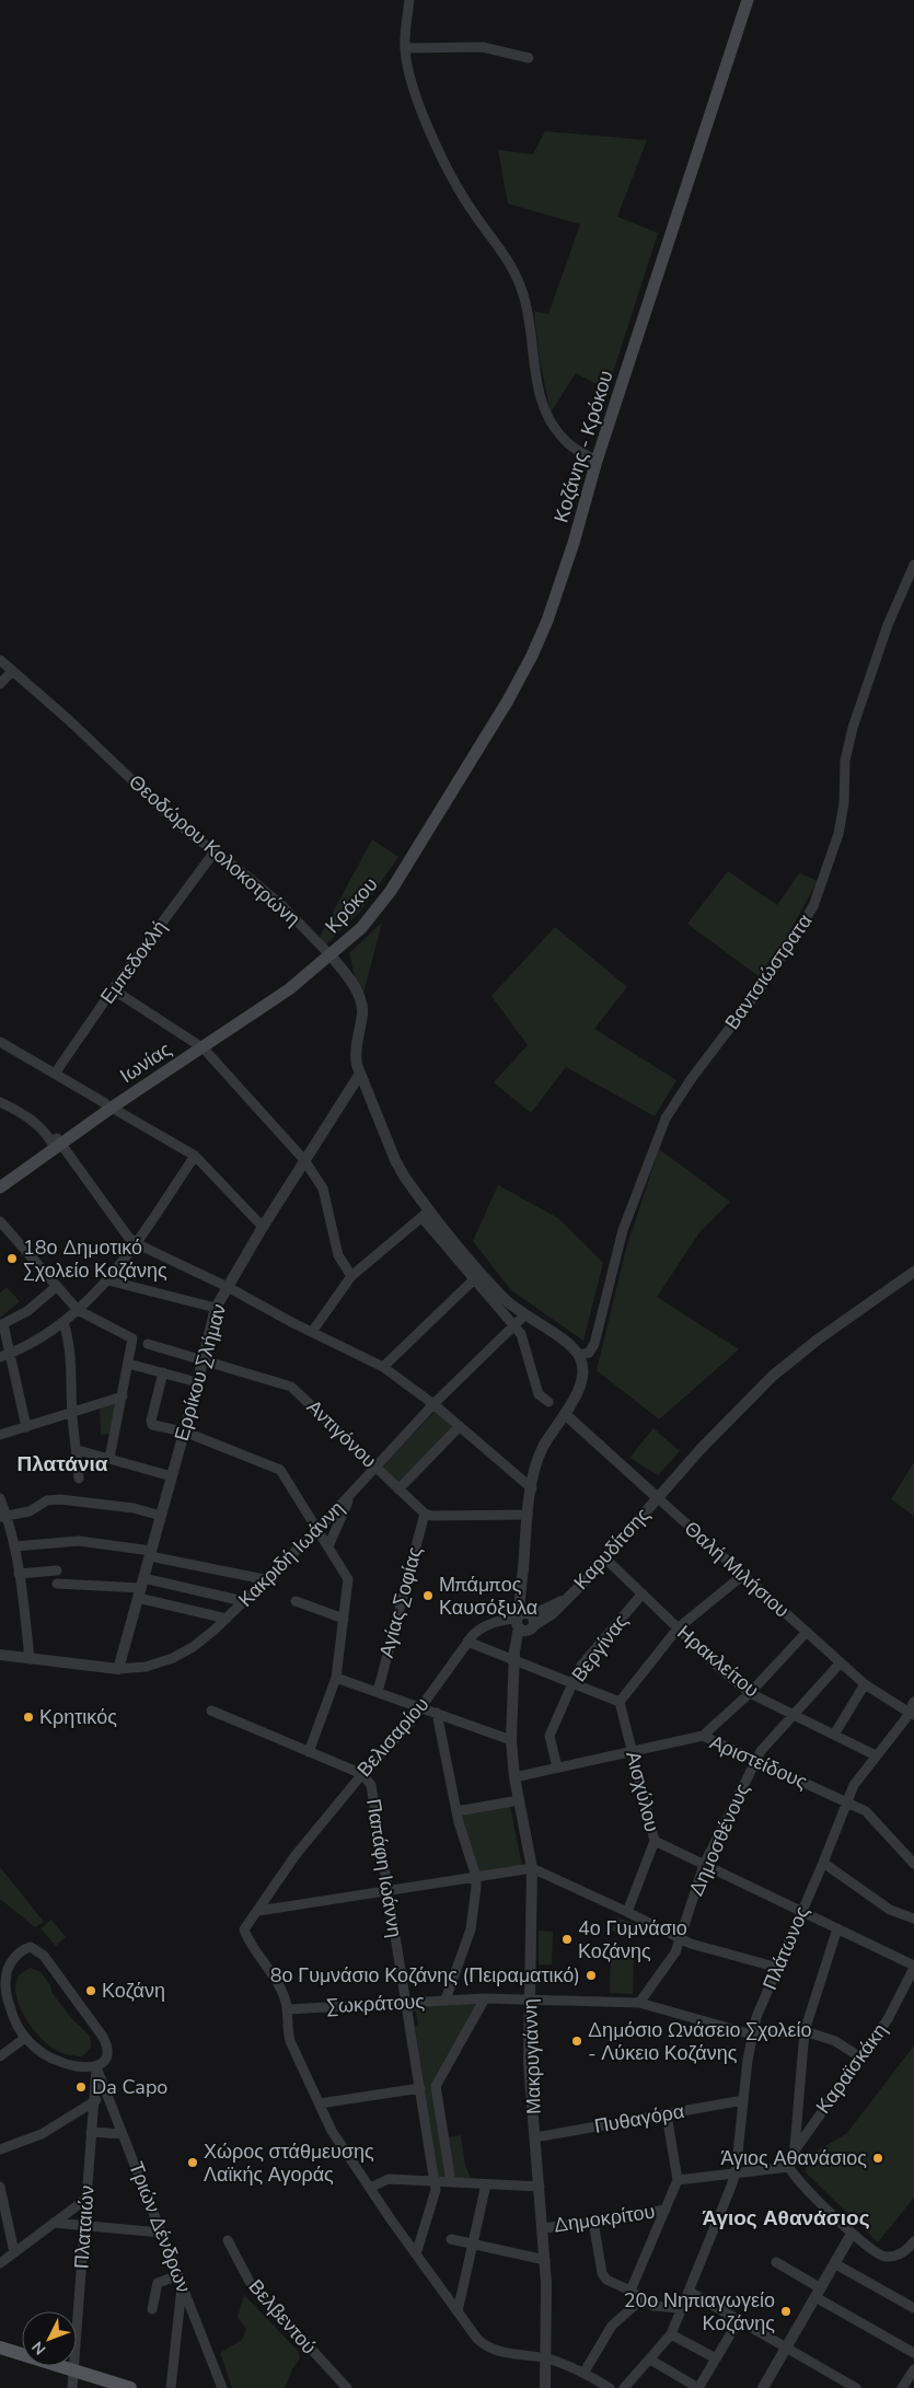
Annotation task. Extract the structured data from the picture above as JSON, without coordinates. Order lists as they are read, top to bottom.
{
  "streets": {
    "main road": ["Κοζάνης - Κρόκου", "Κρόκου", "Ιωνίας"],
    "street": [
      "Θεοδώρου Κολοκοτρώνη",
      "Εμπεδοκλή",
      "Βαντσιώστρατα",
      "Ερρίκου Σλήμαν",
      "Αντιγόνου",
      "Καρυδίτσης",
      "Κακριδή Ιωάννη",
      "Θαλή Μιλήσιου",
      "Αγίας Σοφίας",
      "Βεργίνας",
      "Ηρακλείτου",
      "Βελισαρίου",
      "Αριστείδους",
      "Αισχύλου",
      "Δημοσθένους",
      "Παπάφη Ιωάννη",
      "Πλάτωνος",
      "Σωκράτους",
      "Μακρυγιάννη",
      "Καραϊσκάκη",
      "Πυθαγόρα",
      "Δημοκρίτου",
      "Πλαταιών",
      "Τριών Δένδρων",
      "Βελβεντού"
    ]
  },
  "crossings": [
    ["Κοζάνης - Κρόκου", "Κρόκου"],
    ["Θεοδώρου Κολοκοτρώνη", "Κρόκου"],
    ["Θεοδώρου Κολοκοτρώνη", "Εμπεδοκλή"],
    ["Θεοδώρου Κολοκοτρώνη", "Βαντσιώστρατα"],
    ["Θεοδώρου Κολοκοτρώνη", "Ιωνίας"],
    ["Θεοδώρου Κολοκοτρώνη", "Ερρίκου Σλήμαν"],
    ["Θεοδώρου Κολοκοτρώνη", "Κακριδή Ιωάννη"],
    ["Κρόκου", "Ιωνίας"],
    ["Ερρίκου Σλήμαν", "Αντιγόνου"],
    ["Ερρίκου Σλήμαν", "Κακριδή Ιωάννη"],
    ["Αντιγόνου", "Κακριδή Ιωάννη"],
    ["Αντιγόνου", "Αγίας Σοφίας"],
    ["Καρυδίτσης", "Θαλή Μιλήσιου"],
    ["Καρυδίτσης", "Ηρακλείτου"],
    ["Καρυδίτσης", "Βελισαρίου"],
    ["Καρυδίτσης", "Μακρυγιάννη"],
    ["Θαλή Μιλήσιου", "Δημοσθένους"],
    ["Θαλή Μιλήσιου", "Πλάτωνος"],
    ["Θαλή Μιλήσιου", "Μακρυγιάννη"],
    ["Βεργίνας", "Ηρακλείτου"],
    ["Βεργίνας", "Αριστείδους"],
    ["Ηρακλείτου", "Δημοσθένους"],
    ["Ηρακλείτου", "Πλάτωνος"],
    ["Βελισαρίου", "Παπάφη Ιωάννη"],
    ["Βελισαρίου", "Σωκράτους"],
    ["Βελισαρίου", "Μακρυγιάννη"],
    ["Αριστείδους", "Αισχύλου"],
    ["Αριστείδους", "Δημοσθένους"],
    ["Αριστείδους", "Πλάτωνος"],
    ["Αριστείδους", "Μακρυγιάννη"],
    ["Δημοσθένους", "Σωκράτους"],
    ["Παπάφη Ιωάννη", "Σωκράτους"],
    ["Πλάτωνος", "Σωκράτους"],
    ["Πλάτωνος", "Πυθαγόρα"],
    ["Σωκράτους", "Μακρυγιάννη"],
    ["Μακρυγιάννη", "Πυθαγόρα"],
    ["Μακρυγιάννη", "Δημοκρίτου"],
    ["Πλαταιών", "Τριών Δένδρων"]
  ],
  "districts": ["Πλατάνια", "Άγιος Αθανάσιος"],
  "places": [
    "18ο Δημοτικό Σχολείο Κοζάνης",
    "Μπάμπος Καυσόξυλα",
    "Κρητικός",
    "4ο Γυμνάσιο Κοζάνης",
    "8ο Γυμνάσιο Κοζάνης (Πειραματικό)",
    "Κοζάνη",
    "Δημόσιο Ωνάσειο Σχολείο - Λύκειο Κοζάνης",
    "Da Capo",
    "Άγιος Αθανάσιος",
    "Χώρος στάθμευσης Λαϊκής Αγοράς",
    "20ο Νηπιαγωγείο Κοζάνης"
  ],
  "north": "bottom left"
}
